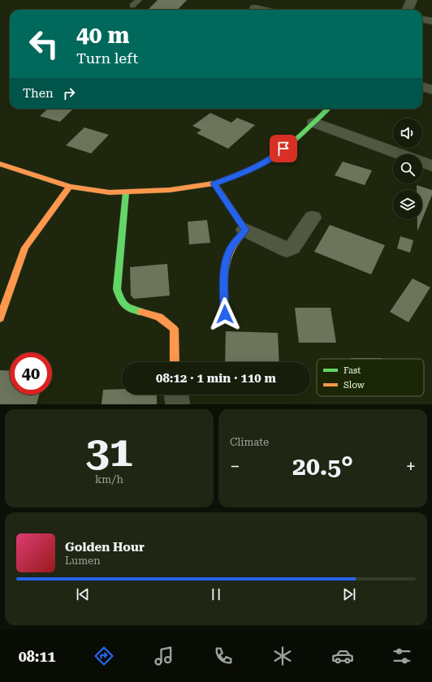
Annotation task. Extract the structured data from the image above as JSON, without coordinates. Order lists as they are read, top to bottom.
{
  "legend": ["Fast", "Slow"],
  "page": {
    "turn": ["40 m", "Turn left"],
    "then": "Then",
    "limit": "40",
    "trip": "08:12 · 1 min · 110 m",
    "tile": [
      ["31", "km/h"],
      "Climate"
    ],
    "heat": ["−", "20.5°", "+"],
    "song": ["Golden Hour", "Lumen"],
    "tabs": "08:11"
  }
}
